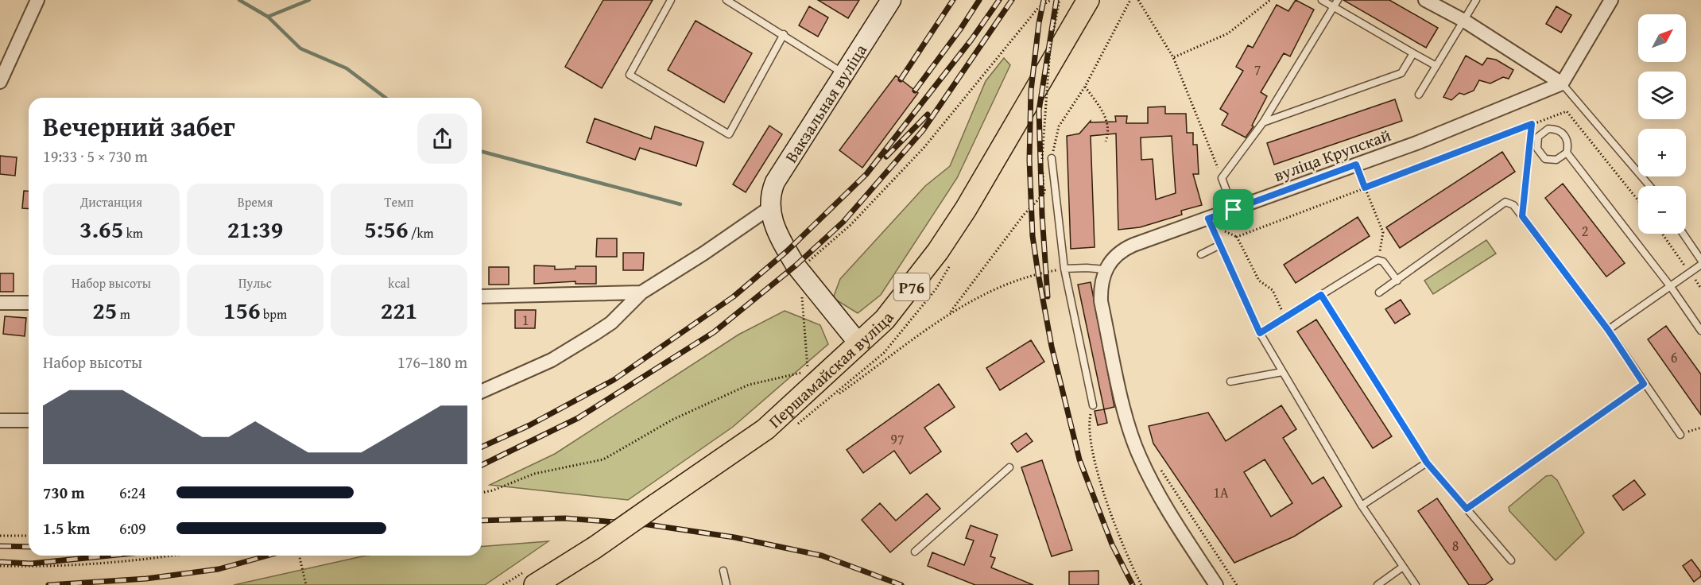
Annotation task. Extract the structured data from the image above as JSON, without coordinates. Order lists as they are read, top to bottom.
{
  "streets": {
    "main road": ["Вакзальная вуліца", "Р76", "Першамайская вуліца"],
    "street": ["вуліца Крупскай"]
  },
  "crossings": [
    ["Вакзальная вуліца", "Першамайская вуліца"]
  ],
  "house_numbers": [
    "7",
    "2",
    "1",
    "6",
    "97",
    "1А",
    "8"
  ],
  "north": "top right",
  "page": {
    "map_buttons": ["+", "−"],
    "heading": ["Вечерний забег", "19:33 · 5 × 730 m"],
    "stats": [
      ["Дистанция", "3.65 km"],
      ["Время", "21:39"],
      ["Темп", "5:56 /km"],
      ["Набор высоты", "25 m"],
      ["Пульс", "156 bpm"],
      ["kcal", "221"]
    ],
    "chart": ["Набор высоты", "176–180 m"],
    "list": [
      {
        "name": "730 m",
        "note": "6:24"
      },
      {
        "name": "1.5 km",
        "note": "6:09"
      }
    ]
  }
}
